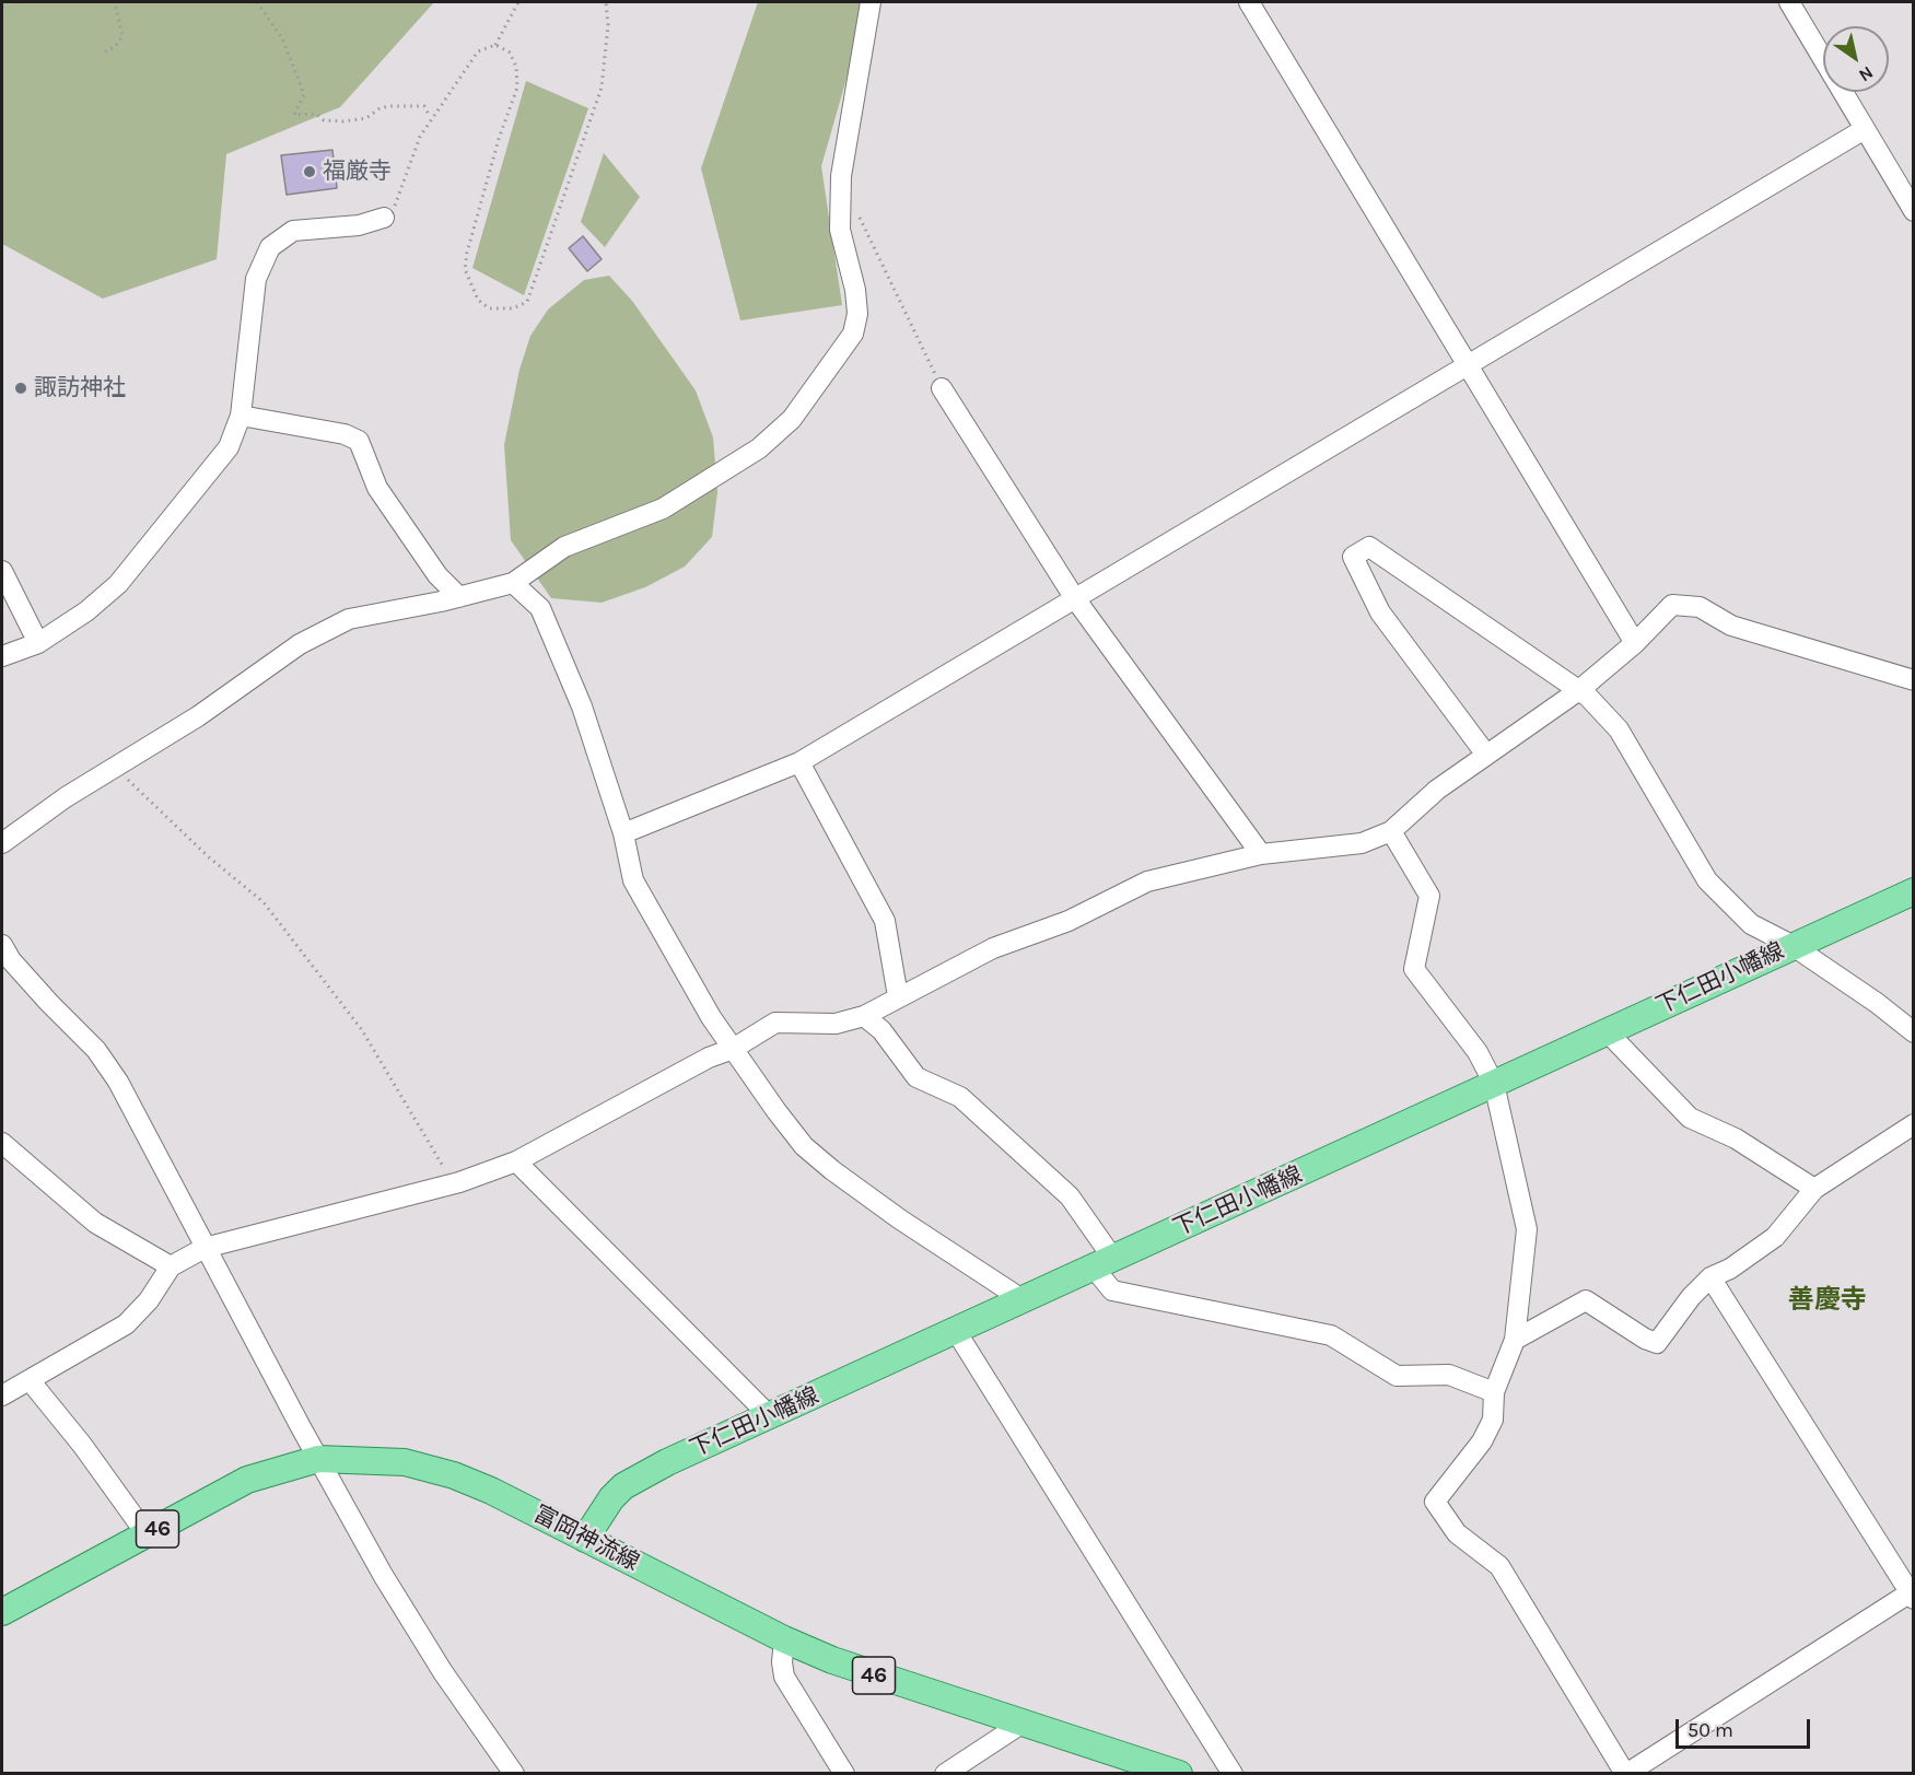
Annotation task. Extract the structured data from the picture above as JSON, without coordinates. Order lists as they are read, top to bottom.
{
  "streets": {
    "main road": ["下仁田小幡線", "46", "富岡神流線"]
  },
  "crossings": [
    ["下仁田小幡線", "富岡神流線"]
  ],
  "districts": ["善慶寺"],
  "places": ["福厳寺", "諏訪神社"],
  "scale_bar": "50 m",
  "north": "bottom right"
}
